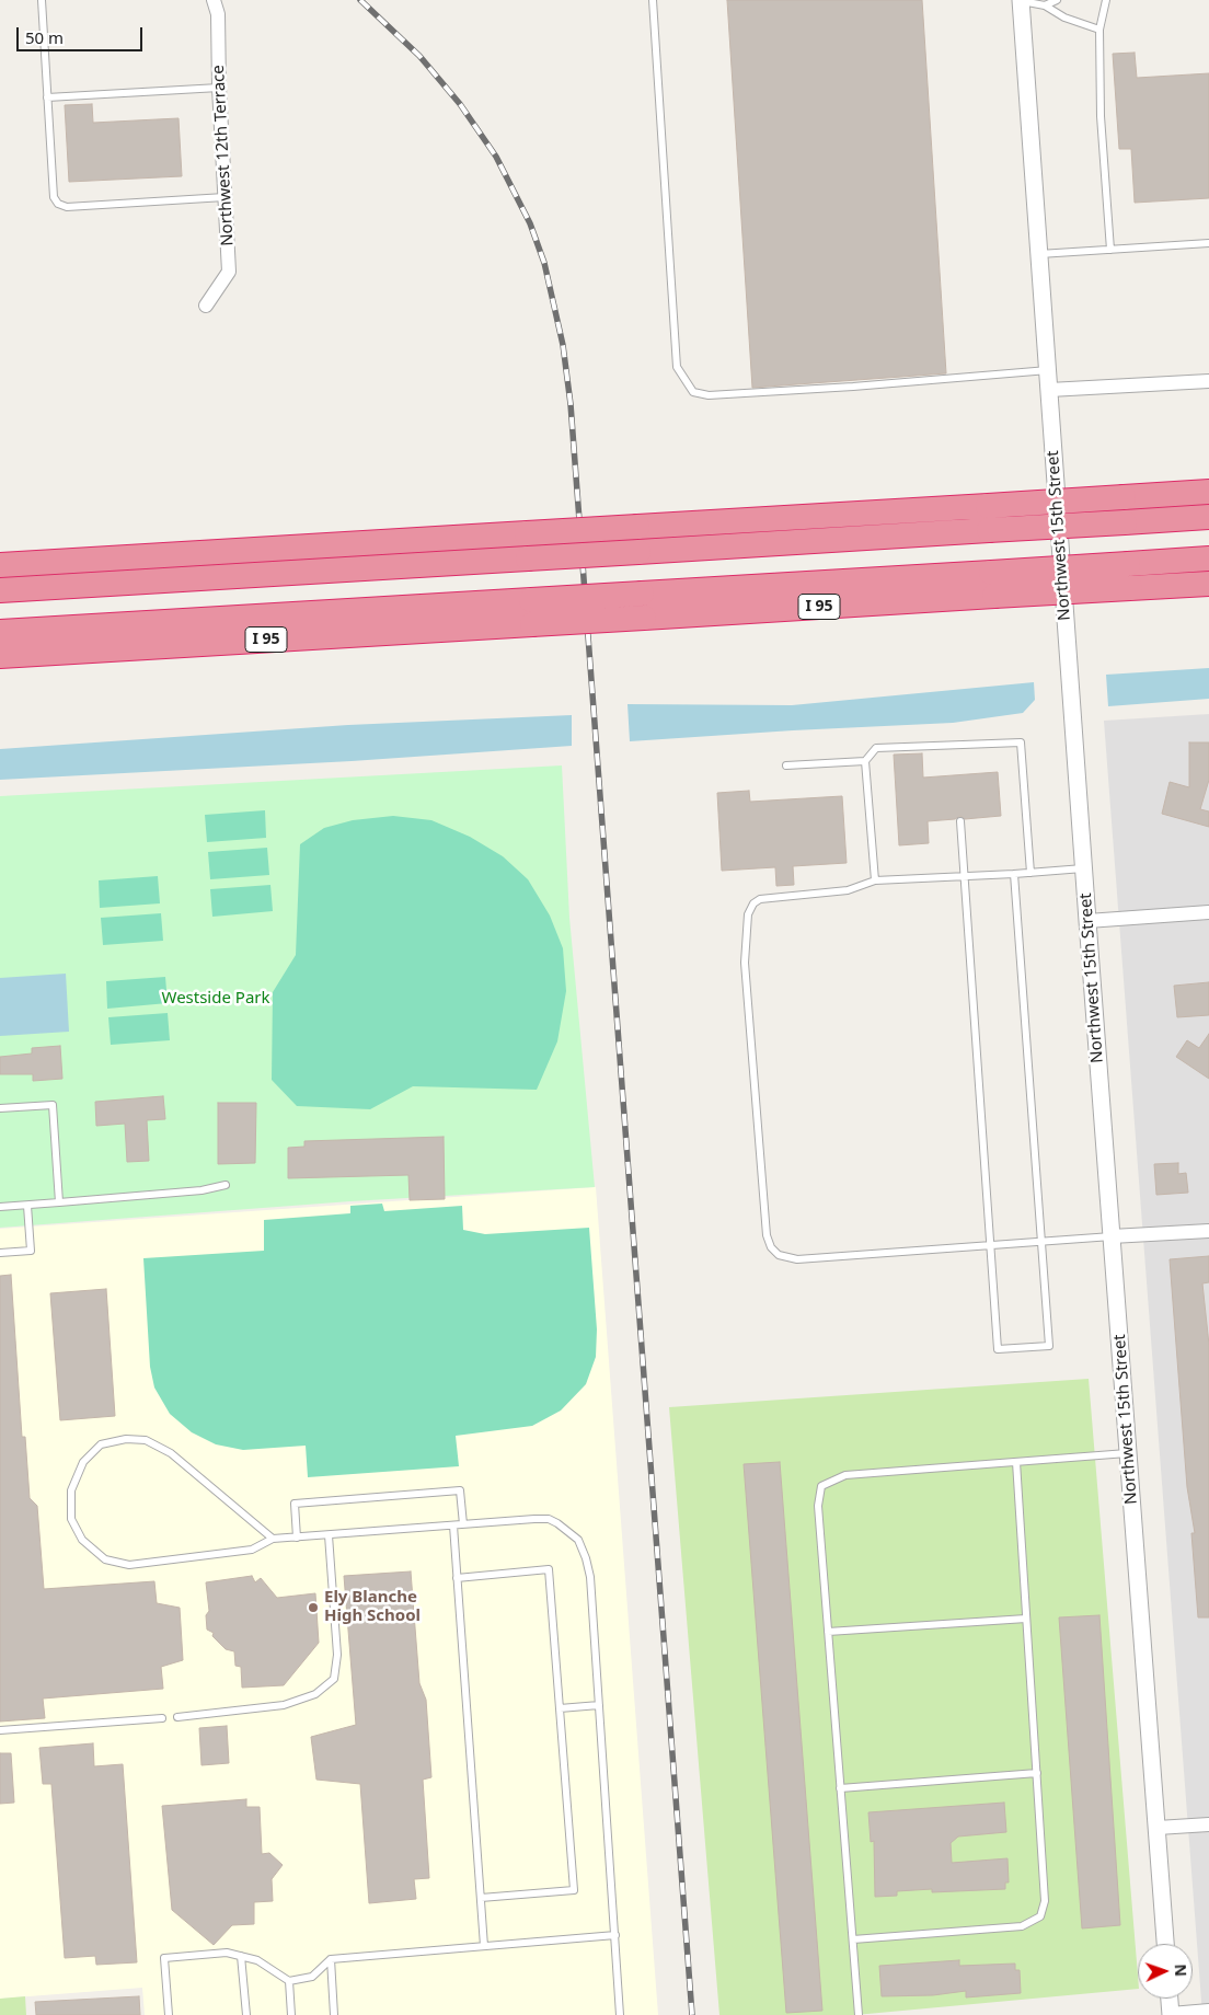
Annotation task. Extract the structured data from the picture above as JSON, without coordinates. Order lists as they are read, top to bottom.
{
  "streets": {
    "highway": ["I 95"],
    "street": ["Northwest 12th Terrace", "Northwest 15th Street"]
  },
  "parks": ["Westside Park"],
  "places": ["Ely Blanche High School"],
  "scale_bar": "50 m",
  "north": "right"
}
